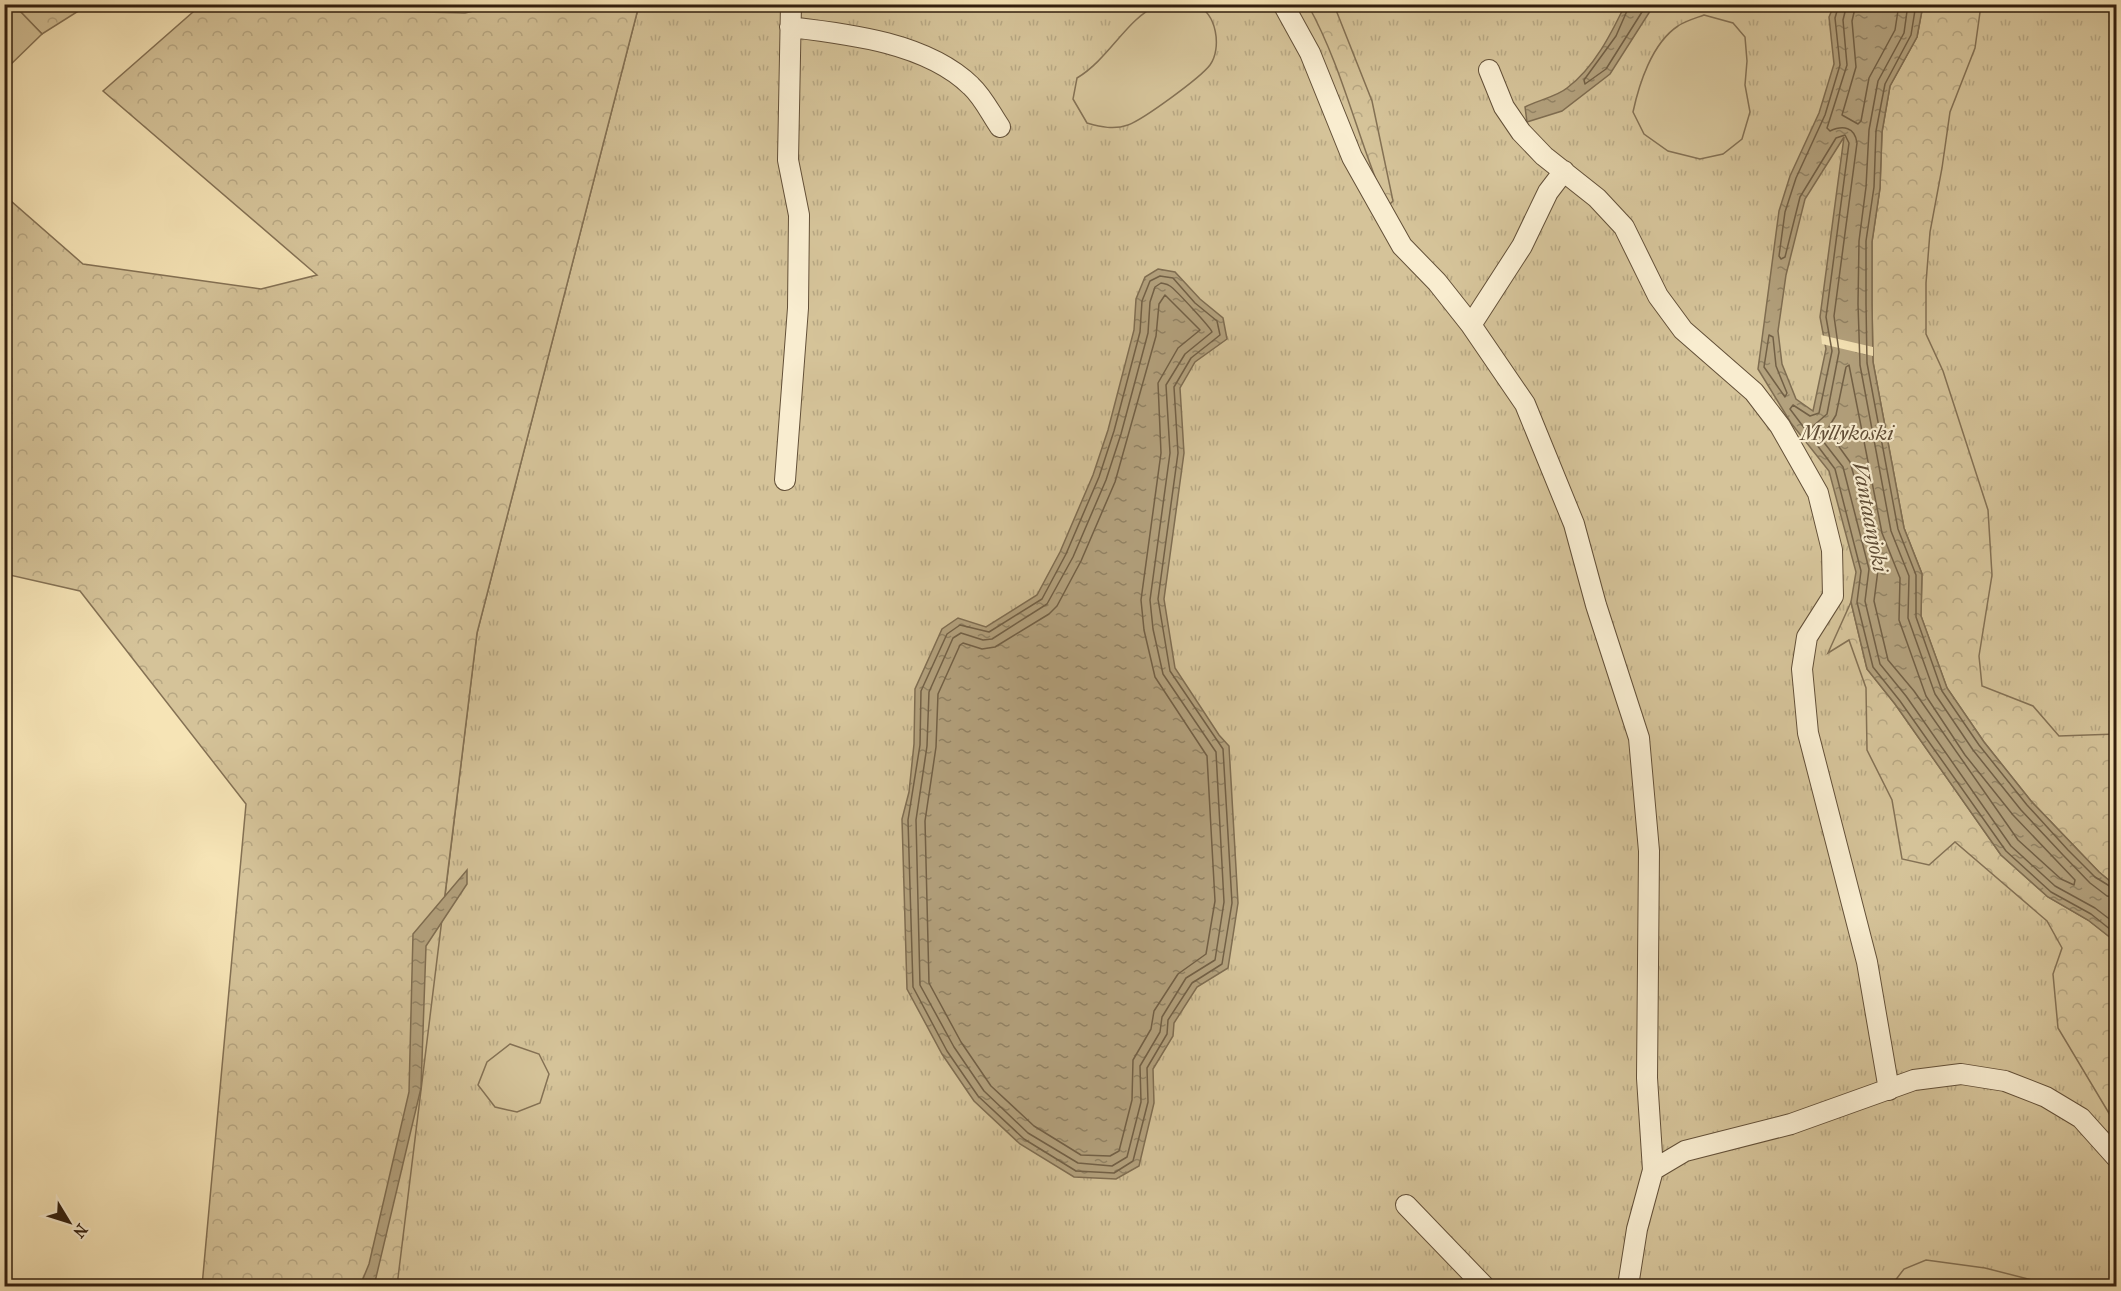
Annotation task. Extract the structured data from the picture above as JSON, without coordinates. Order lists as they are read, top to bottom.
{
  "water": ["Myllykoski", "Vantaanjoki"],
  "north": "bottom right"
}
